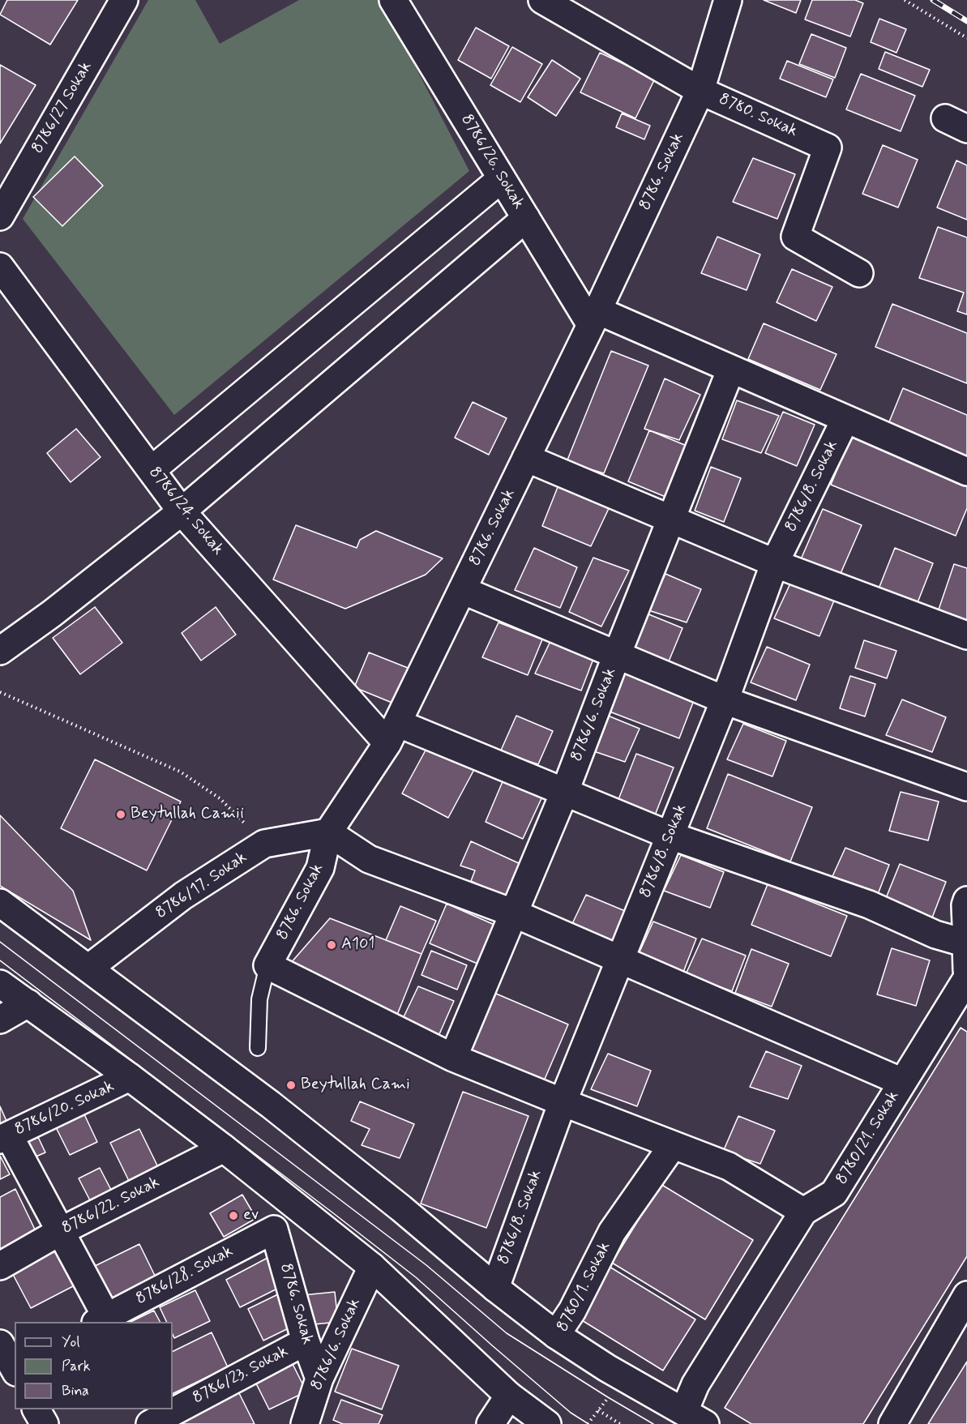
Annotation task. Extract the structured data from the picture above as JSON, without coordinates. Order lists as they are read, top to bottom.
{
  "streets": {
    "street": [
      "8786/27 Sokak",
      "8780. Sokak",
      "8786/26. Sokak",
      "8786. Sokak",
      "8786/8. Sokak",
      "8786/24. Sokak",
      "8786/6. Sokak",
      "8786/17. Sokak",
      "8786/20. Sokak",
      "8780/21. Sokak",
      "8786/22. Sokak",
      "8786/28. Sokak",
      "8780/1. Sokak",
      "8786/23. Sokak"
    ]
  },
  "crossings": [
    ["8780. Sokak", "8786. Sokak"],
    ["8786/26. Sokak", "8786. Sokak"],
    ["8786. Sokak", "8786/24. Sokak"],
    ["8786. Sokak", "8786/6. Sokak"],
    ["8786. Sokak", "8786/17. Sokak"],
    ["8786. Sokak", "8786/28. Sokak"],
    ["8786. Sokak", "8786/23. Sokak"],
    ["8780/21. Sokak", "8780/1. Sokak"]
  ],
  "places": [
    "Beytullah Camii",
    "A101",
    "Beytullah Cami",
    "ev"
  ],
  "legend": ["Yol", "Park", "Bina"]
}
